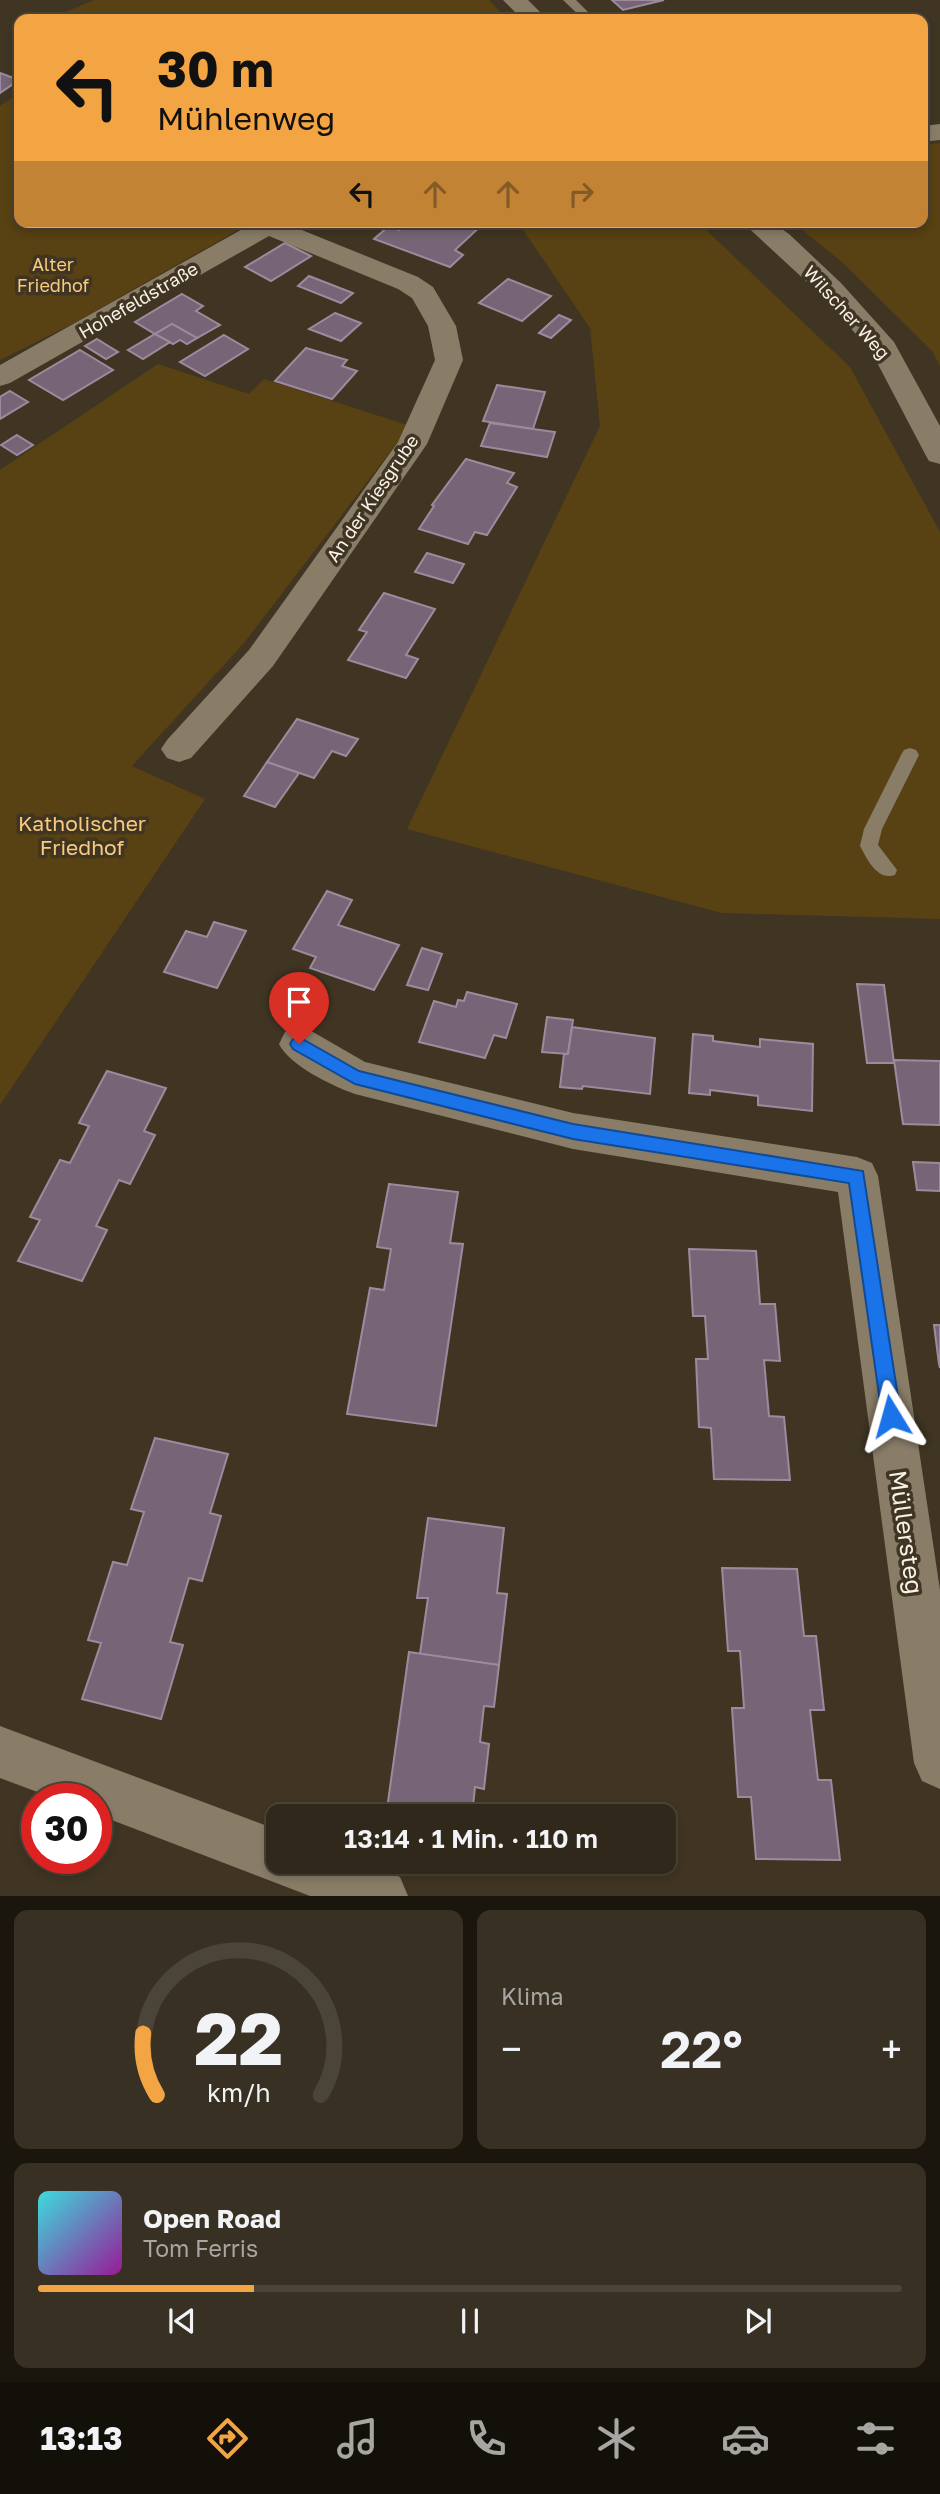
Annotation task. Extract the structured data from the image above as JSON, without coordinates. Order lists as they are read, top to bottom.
{
  "streets": {
    "street": [
      "Hohefeldstraße",
      "Wilscher Weg",
      "An der Kiesgrube",
      "Müllersteg"
    ]
  },
  "parks": ["Alter Friedhof", "Katholischer Friedhof"],
  "page": {
    "turn": ["30 m", "Mühlenweg"],
    "limit": "30",
    "trip": "13:14 · 1 Min. · 110 m",
    "tile": "Klima",
    "heat": ["−", "22°", "+"],
    "song": ["Open Road", "Tom Ferris"],
    "tabs": "13:13",
    "gauge": ["22", "km/h"]
  }
}
